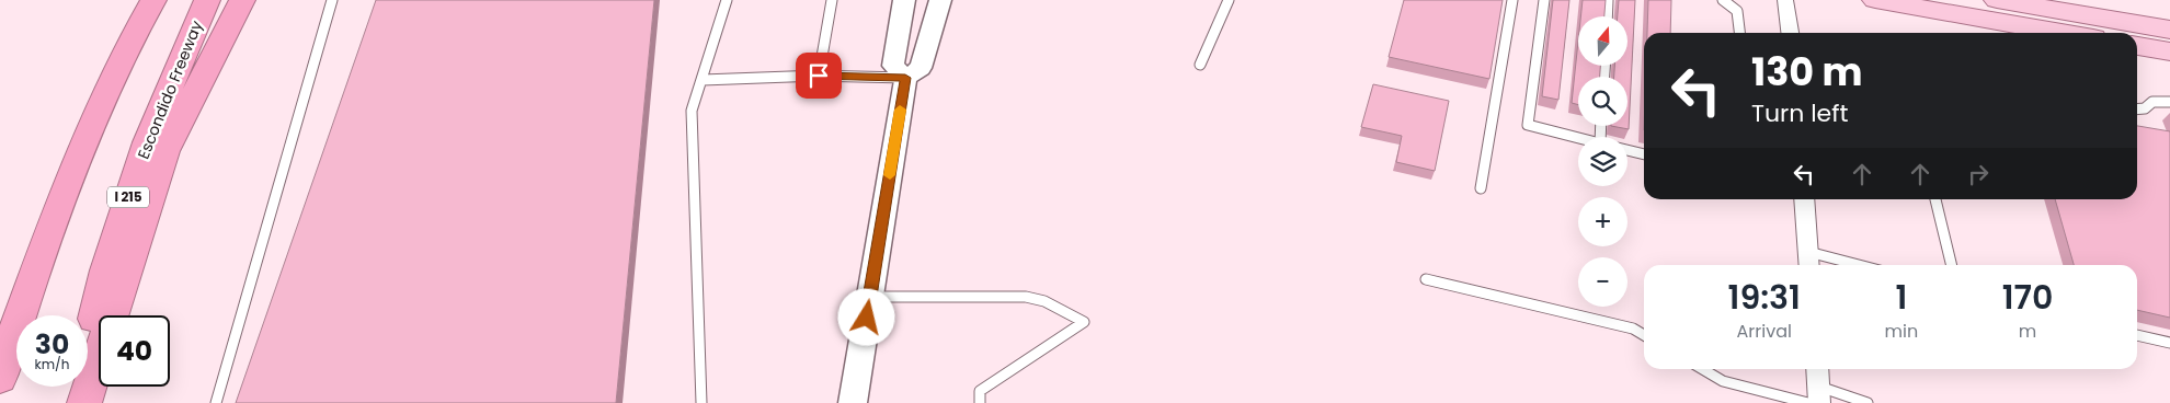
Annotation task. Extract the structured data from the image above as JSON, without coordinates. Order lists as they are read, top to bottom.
{
  "streets": {
    "highway": ["Escondido Freeway", "I 215"]
  },
  "north": "top",
  "page": {
    "map_buttons": ["+", "−"],
    "turn": ["130 m", "Turn left"],
    "eta": [
      "19:31",
      "Arrival",
      "1",
      "min",
      "170",
      "m"
    ],
    "speed": "30 km/h",
    "limit": "40"
  }
}
